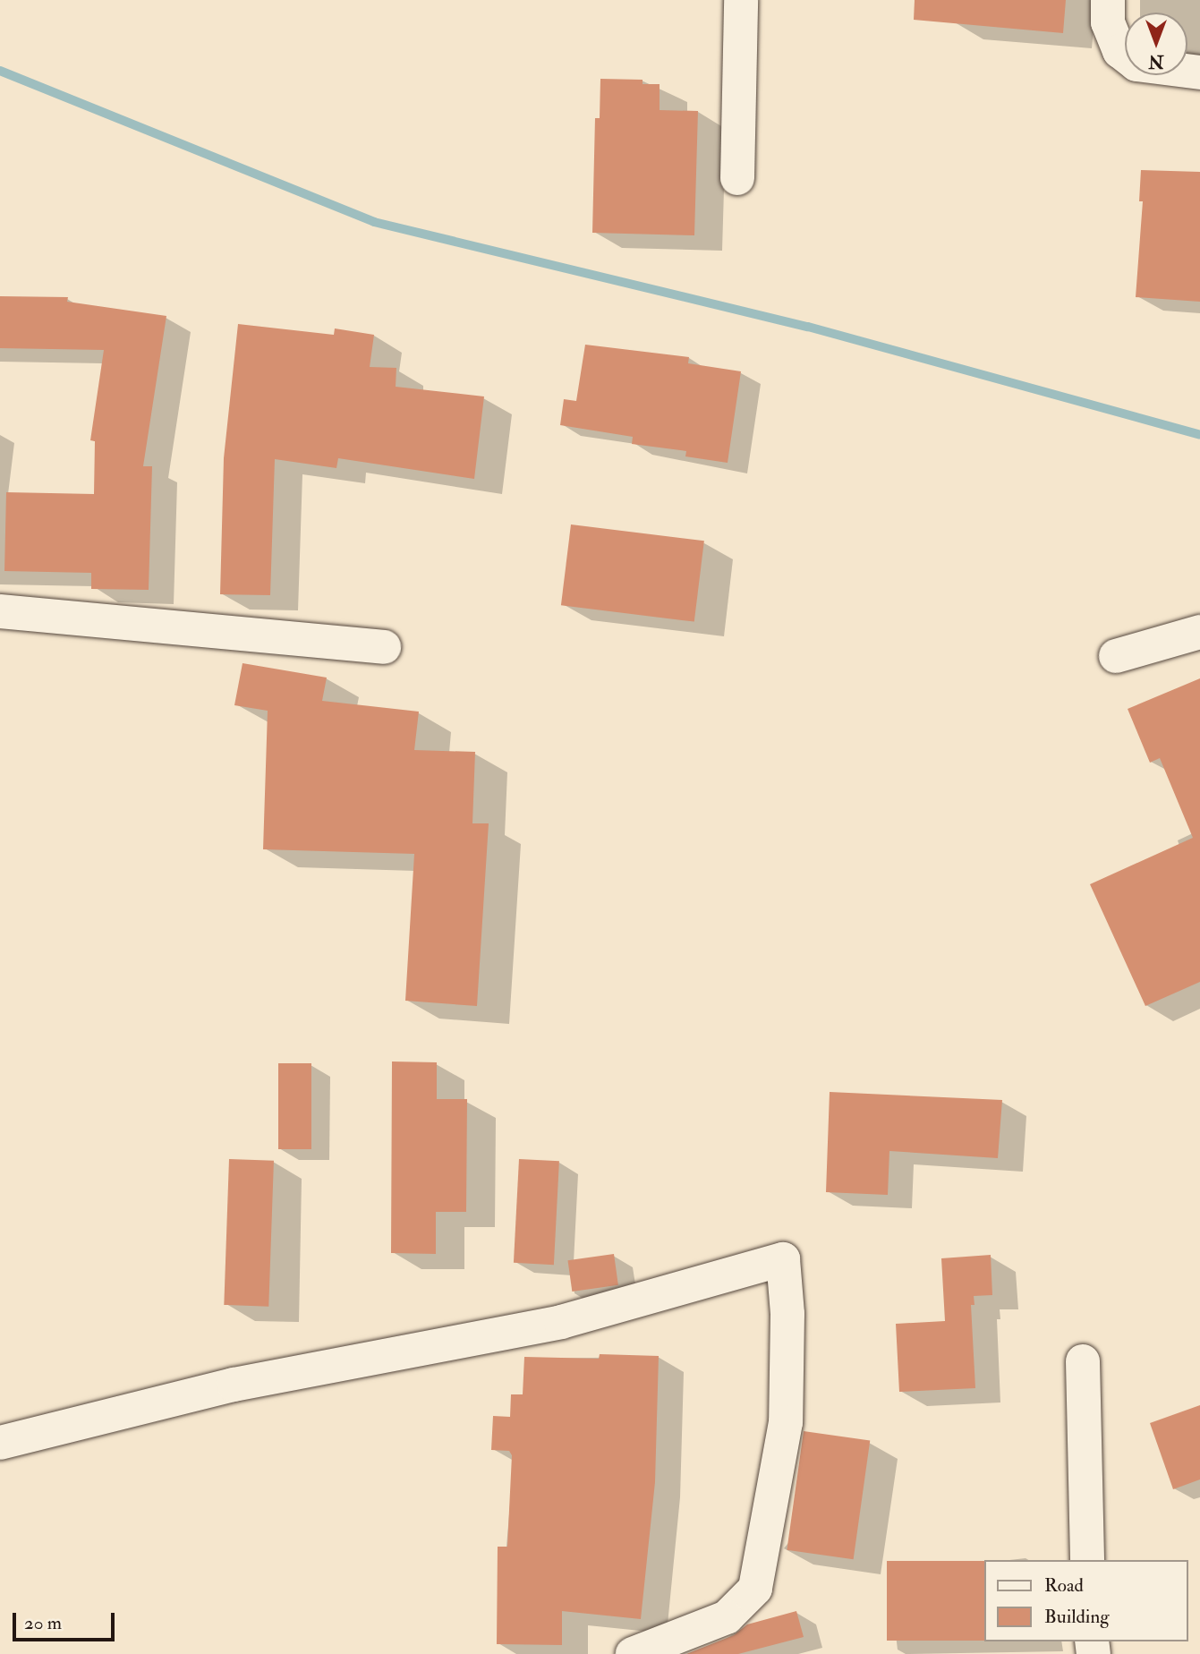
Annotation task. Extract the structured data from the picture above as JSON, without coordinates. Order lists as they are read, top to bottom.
{
  "legend": ["Road", "Building"],
  "scale_bar": "20 m",
  "north": "bottom"
}
